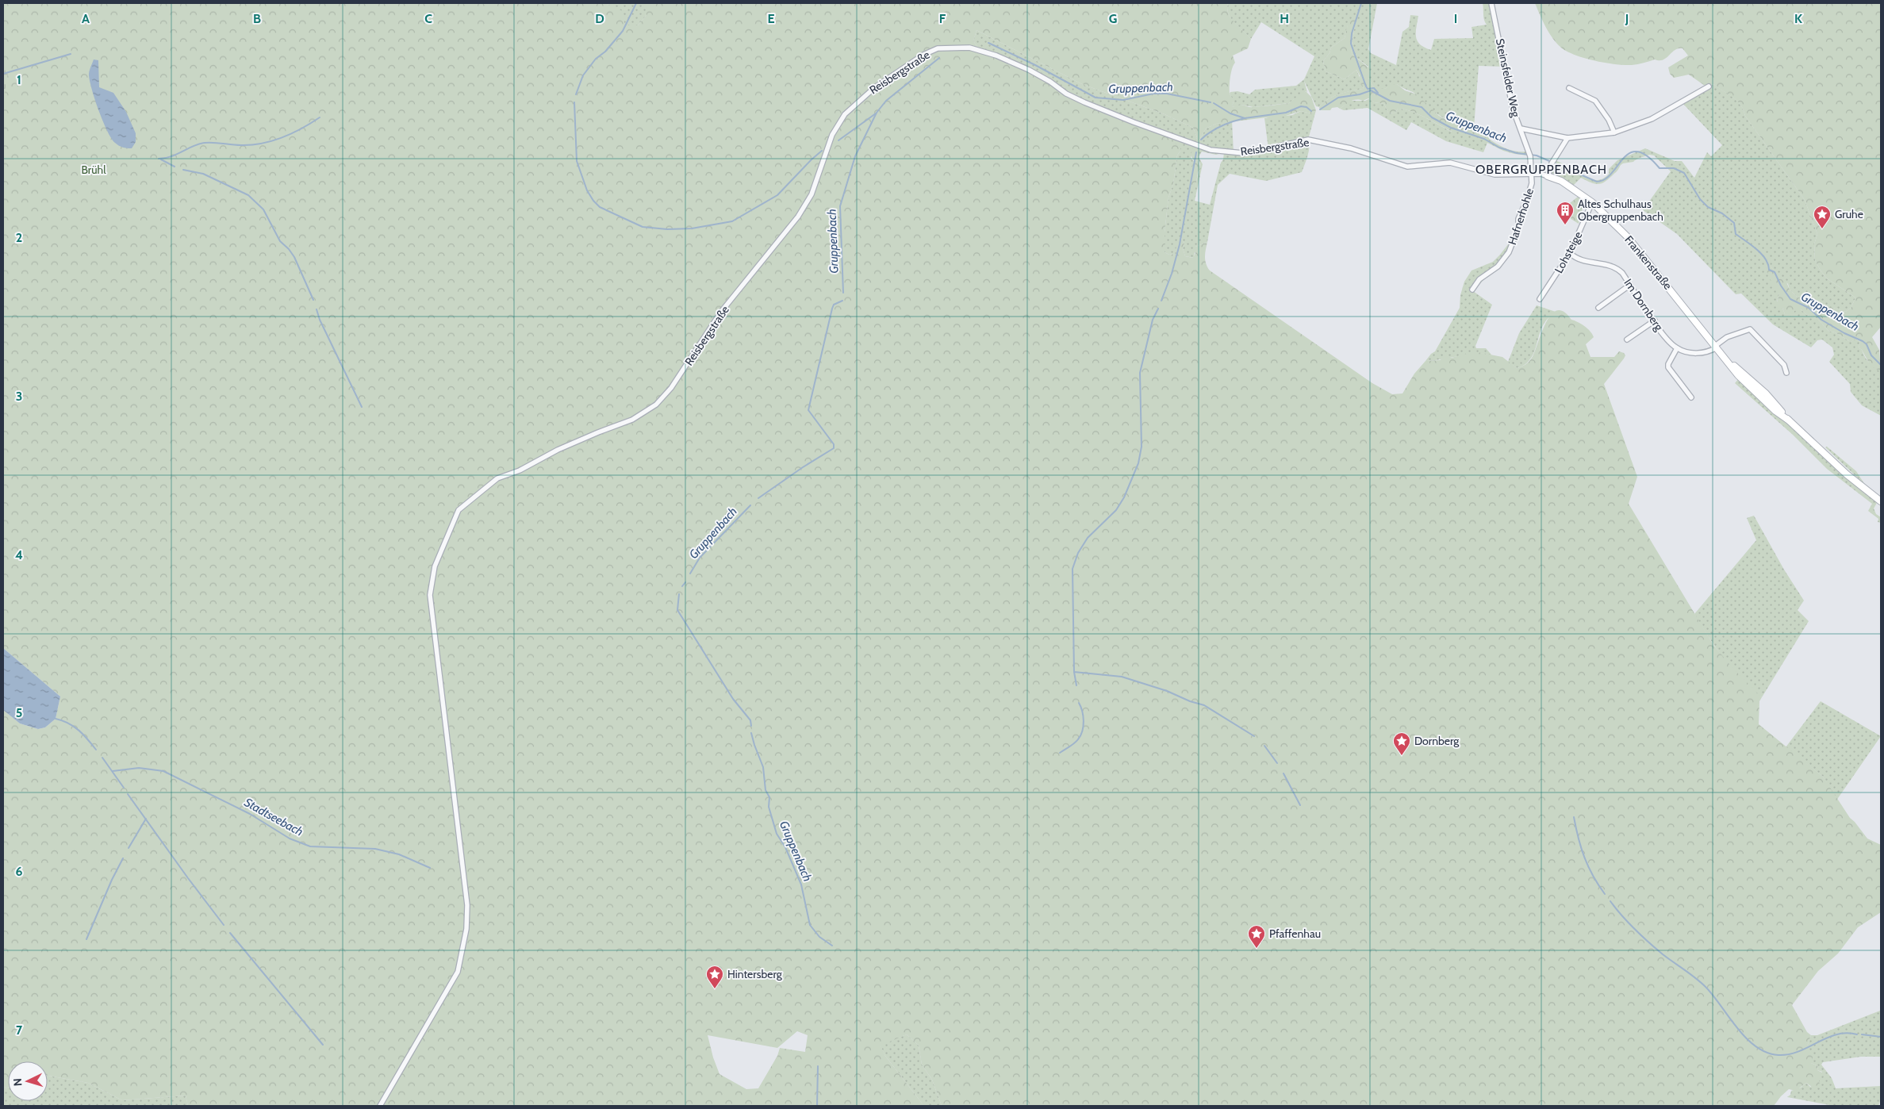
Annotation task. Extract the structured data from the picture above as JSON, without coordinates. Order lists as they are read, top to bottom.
{
  "streets": {
    "street": [
      "Reisbergstraße",
      "Steinsfelder Weg",
      "Hafnerhohle",
      "Lohsteige",
      "Frankenstraße",
      "Im Dornberg"
    ]
  },
  "crossings": [
    ["Reisbergstraße", "Steinsfelder Weg"],
    ["Reisbergstraße", "Hafnerhohle"],
    ["Reisbergstraße", "Frankenstraße"],
    ["Steinsfelder Weg", "Hafnerhohle"],
    ["Steinsfelder Weg", "Frankenstraße"],
    ["Hafnerhohle", "Frankenstraße"],
    ["Lohsteige", "Frankenstraße"],
    ["Lohsteige", "Im Dornberg"]
  ],
  "districts": ["OBERGRUPPENBACH"],
  "water": ["Gruppenbach", "Stadtseebach"],
  "parks": ["Brühl"],
  "places": {
    "building": ["Altes Schulhaus Obergruppenbach"],
    "place": [
      "Gruhe",
      "Dornberg",
      "Pfaffenhau",
      "Hintersberg"
    ]
  },
  "north": "left",
  "grid": {
    "columns": [
      "A",
      "B",
      "C",
      "D",
      "E",
      "F",
      "G",
      "H",
      "I",
      "J",
      "K"
    ],
    "rows": [
      "1",
      "2",
      "3",
      "4",
      "5",
      "6",
      "7"
    ]
  }
}
